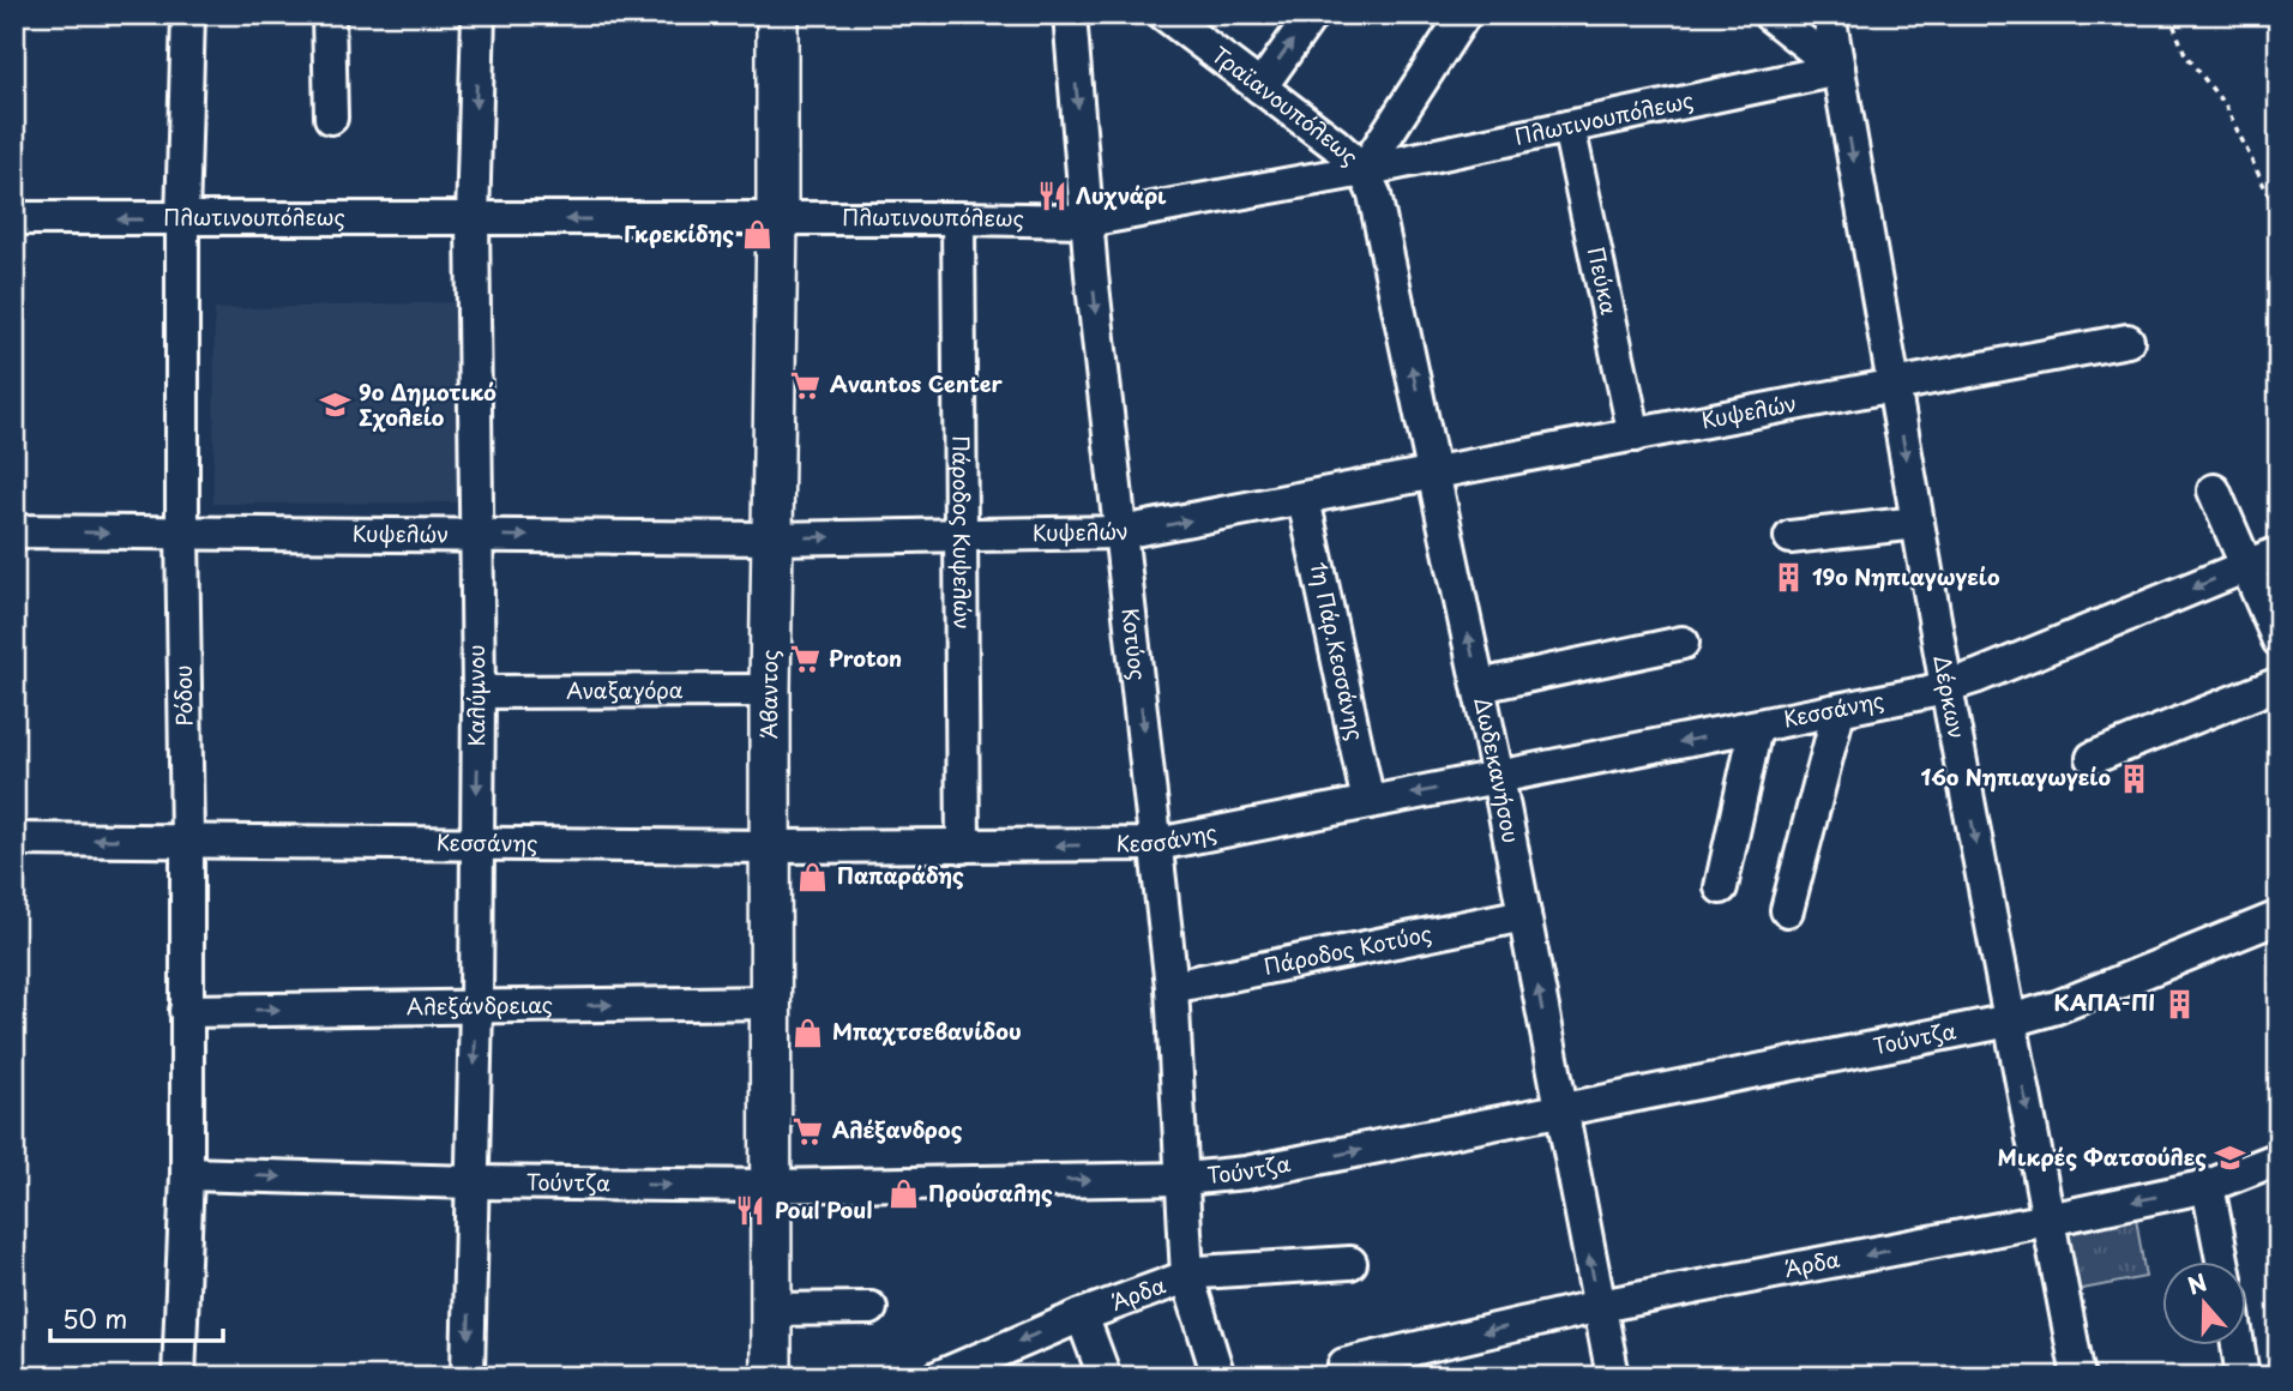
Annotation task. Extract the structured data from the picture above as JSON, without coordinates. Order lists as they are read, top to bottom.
{
  "streets": {
    "main road": ["Άβαντος"],
    "street": [
      "Τραϊανουπόλεως",
      "Πλωτινουπόλεως",
      "Πεύκα",
      "Κυψελών",
      "Πάροδος Κυψελών",
      "Κοτύος",
      "1η Πάρ.Κεσσάνης",
      "Αναξαγόρα",
      "Ρόδου",
      "Καλύμνου",
      "Δέρκων",
      "Κεσσάνης",
      "Δωδεκανήσου",
      "Πάροδος Κοτύος",
      "Αλεξάνδρειας",
      "Τούντζα",
      "Άρδα"
    ]
  },
  "crossings": [
    ["Τραϊανουπόλεως", "Πλωτινουπόλεως"],
    ["Τραϊανουπόλεως", "Δωδεκανήσου"],
    ["Πλωτινουπόλεως", "Πεύκα"],
    ["Πλωτινουπόλεως", "Πάροδος Κυψελών"],
    ["Πλωτινουπόλεως", "Κοτύος"],
    ["Πλωτινουπόλεως", "Ρόδου"],
    ["Πλωτινουπόλεως", "Καλύμνου"],
    ["Πλωτινουπόλεως", "Άβαντος"],
    ["Πλωτινουπόλεως", "Δέρκων"],
    ["Πλωτινουπόλεως", "Δωδεκανήσου"],
    ["Πεύκα", "Κυψελών"],
    ["Κυψελών", "Πάροδος Κυψελών"],
    ["Κυψελών", "Κοτύος"],
    ["Κυψελών", "1η Πάρ.Κεσσάνης"],
    ["Κυψελών", "Ρόδου"],
    ["Κυψελών", "Καλύμνου"],
    ["Κυψελών", "Άβαντος"],
    ["Κυψελών", "Δέρκων"],
    ["Κυψελών", "Δωδεκανήσου"],
    ["Πάροδος Κυψελών", "Κεσσάνης"],
    ["Κοτύος", "Κεσσάνης"],
    ["Κοτύος", "Πάροδος Κοτύος"],
    ["Κοτύος", "Τούντζα"],
    ["Κοτύος", "Άρδα"],
    ["1η Πάρ.Κεσσάνης", "Κεσσάνης"],
    ["Αναξαγόρα", "Καλύμνου"],
    ["Αναξαγόρα", "Άβαντος"],
    ["Ρόδου", "Κεσσάνης"],
    ["Ρόδου", "Αλεξάνδρειας"],
    ["Ρόδου", "Τούντζα"],
    ["Καλύμνου", "Κεσσάνης"],
    ["Καλύμνου", "Αλεξάνδρειας"],
    ["Καλύμνου", "Τούντζα"],
    ["Άβαντος", "Κεσσάνης"],
    ["Άβαντος", "Αλεξάνδρειας"],
    ["Άβαντος", "Τούντζα"],
    ["Δέρκων", "Κεσσάνης"],
    ["Δέρκων", "Τούντζα"],
    ["Δέρκων", "Άρδα"],
    ["Κεσσάνης", "Δωδεκανήσου"],
    ["Δωδεκανήσου", "Πάροδος Κοτύος"],
    ["Δωδεκανήσου", "Τούντζα"],
    ["Δωδεκανήσου", "Άρδα"]
  ],
  "one_way": [
    "Κυψελών",
    "Κοτύος",
    "Καλύμνου",
    "Δωδεκανήσου",
    "Αλεξάνδρειας",
    "Τούντζα",
    "Άρδα"
  ],
  "places": {
    "restaurant": ["Λυχνάρι", "Poul Poul"],
    "shop": [
      "Γκρεκίδης",
      "Παπαράδης",
      "Μπαχτσεβανίδου",
      "Προύσαλης"
    ],
    "supermarket": ["Avantos Center", "Proton", "Αλέξανδρος"],
    "school or university": ["9ο Δημοτικό Σχολείο", "Μικρές Φατσούλες"],
    "building": ["19ο Νηπιαγωγείο", "16ο Νηπιαγωγείο", "ΚΑΠΑ-ΠΙ"]
  },
  "scale_bar": "50 m",
  "north": "top"
}
